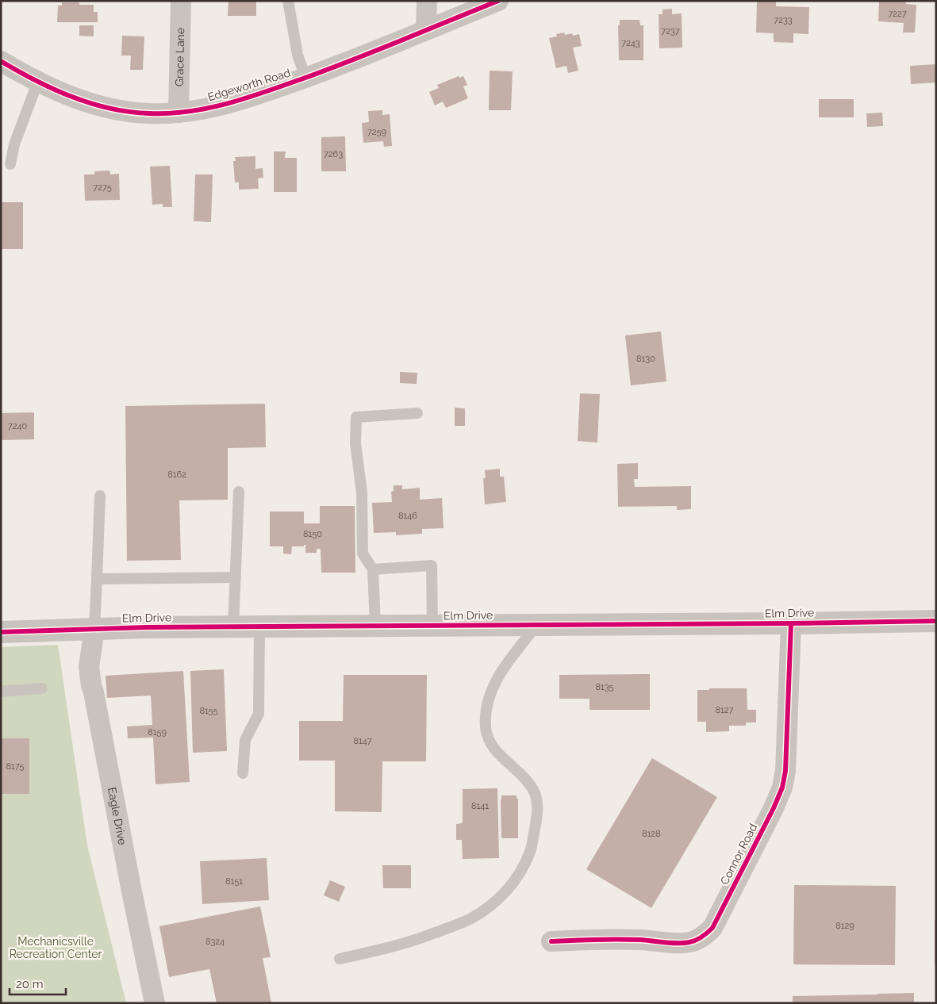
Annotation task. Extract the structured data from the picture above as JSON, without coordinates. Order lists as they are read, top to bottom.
{
  "streets": {
    "street": [
      "Grace Lane",
      "Edgeworth Road",
      "Elm Drive",
      "Eagle Drive",
      "Connor Road"
    ]
  },
  "crossings": [
    ["Grace Lane", "Edgeworth Road"],
    ["Elm Drive", "Eagle Drive"],
    ["Elm Drive", "Connor Road"]
  ],
  "parks": ["Mechanicsville Recreation Center"],
  "house_numbers": [
    "7227",
    "7233",
    "7237",
    "7243",
    "7259",
    "7263",
    "7275",
    "8130",
    "7240",
    "8162",
    "8146",
    "8150",
    "8135",
    "8127",
    "8155",
    "8159",
    "8147",
    "8175",
    "8141",
    "8128",
    "8151",
    "8129",
    "8324"
  ],
  "scale_bar": "20 m"
}
